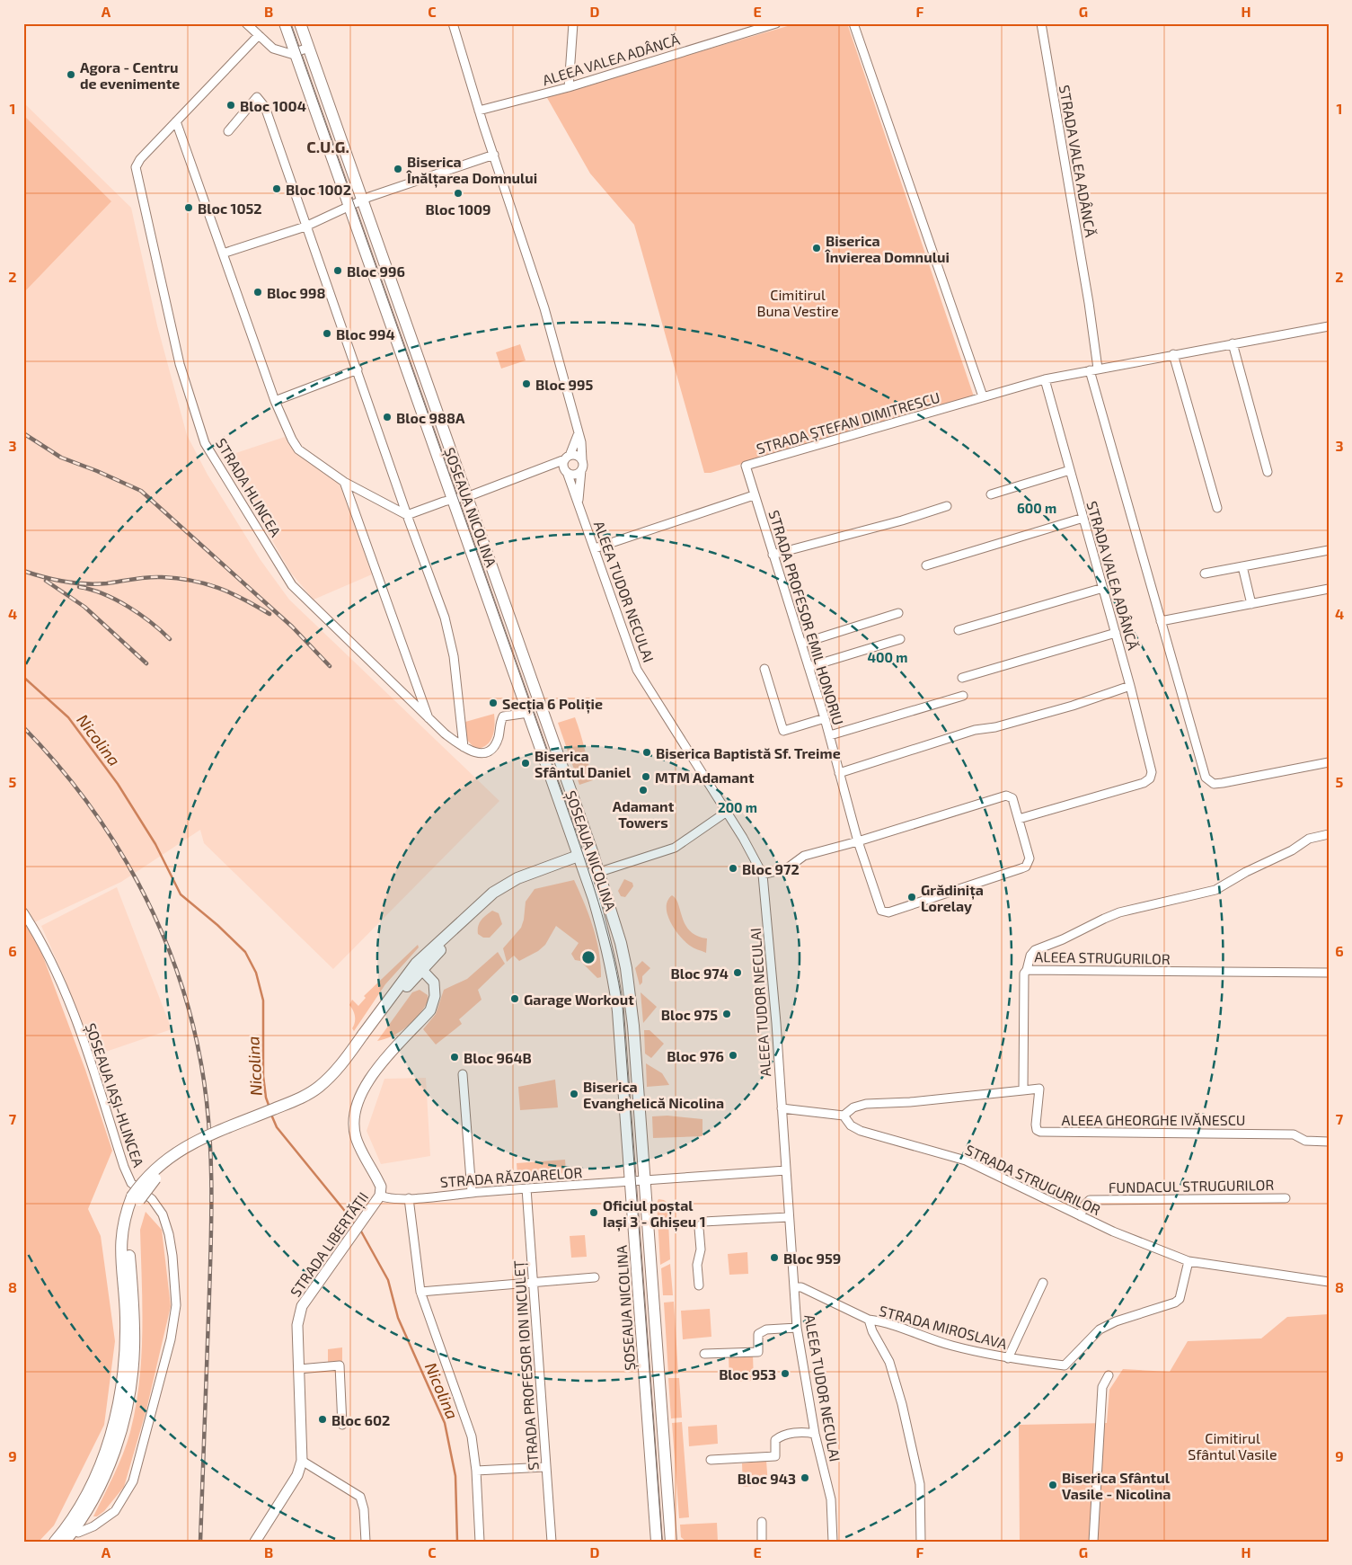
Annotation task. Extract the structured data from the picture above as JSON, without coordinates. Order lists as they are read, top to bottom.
{
  "streets": {
    "main road": ["ȘOSEAUA NICOLINA"],
    "street": [
      "ALEEA VALEA ADÂNCĂ",
      "STRADA VALEA ADÂNCĂ",
      "STRADA ȘTEFAN DIMITRESCU",
      "STRADA HLINCEA",
      "ALEEA TUDOR NECULAI",
      "STRADA PROFESOR EMIL HONORIU",
      "ALEEA STRUGURILOR",
      "ȘOSEAUA IAȘI-HLINCEA",
      "ALEEA GHEORGHE IVĂNESCU",
      "STRADA RĂZOARELOR",
      "STRADA STRUGURILOR",
      "FUNDACUL STRUGURILOR",
      "STRADA LIBERTĂȚII",
      "STRADA MIROSLAVA",
      "STRADA PROFESOR ION INCULEȚ"
    ]
  },
  "crossings": [
    ["ALEEA VALEA ADÂNCĂ", "ALEEA TUDOR NECULAI"],
    ["STRADA VALEA ADÂNCĂ", "STRADA ȘTEFAN DIMITRESCU"],
    ["STRADA VALEA ADÂNCĂ", "STRADA PROFESOR EMIL HONORIU"],
    ["STRADA ȘTEFAN DIMITRESCU", "STRADA PROFESOR EMIL HONORIU"],
    ["STRADA HLINCEA", "ȘOSEAUA NICOLINA"],
    ["ȘOSEAUA NICOLINA", "STRADA RĂZOARELOR"],
    ["ALEEA TUDOR NECULAI", "STRADA MIROSLAVA"],
    ["ALEEA STRUGURILOR", "ALEEA GHEORGHE IVĂNESCU"],
    ["STRADA RĂZOARELOR", "STRADA LIBERTĂȚII"],
    ["STRADA RĂZOARELOR", "STRADA PROFESOR ION INCULEȚ"],
    ["STRADA STRUGURILOR", "FUNDACUL STRUGURILOR"],
    ["STRADA STRUGURILOR", "STRADA MIROSLAVA"]
  ],
  "districts": ["C.U.G."],
  "water": ["Nicolina"],
  "parks": ["Cimitirul Buna Vestire", "Cimitirul Sfântul Vasile"],
  "places": [
    "Agora - Centru de evenimente",
    "Bloc 1004",
    "Biserica Înălțarea Domnului",
    "Bloc 1002",
    "Bloc 1009",
    "Bloc 1052",
    "Biserica Învierea Domnului",
    "Bloc 996",
    "Bloc 998",
    "Bloc 994",
    "Bloc 995",
    "Bloc 988A",
    "Secția 6 Poliție",
    "Biserica Baptistă Sf. Treime",
    "Biserica Sfântul Daniel",
    "MTM Adamant",
    "Adamant Towers",
    "Bloc 972",
    "Grădinița Lorelay",
    "Bloc 974",
    "Garage Workout",
    "Bloc 975",
    "Bloc 976",
    "Bloc 964B",
    "Biserica Evanghelică Nicolina",
    "Oficiul poștal Iași 3 - Ghișeu 1",
    "Bloc 959",
    "Bloc 953",
    "Bloc 602",
    "Bloc 943",
    "Biserica Sfântul Vasile - Nicolina"
  ],
  "grid": {
    "columns": [
      "A",
      "B",
      "C",
      "D",
      "E",
      "F",
      "G",
      "H"
    ],
    "rows": [
      "1",
      "2",
      "3",
      "4",
      "5",
      "6",
      "7",
      "8",
      "9"
    ]
  },
  "rings": ["600 m", "400 m", "200 m"]
}
